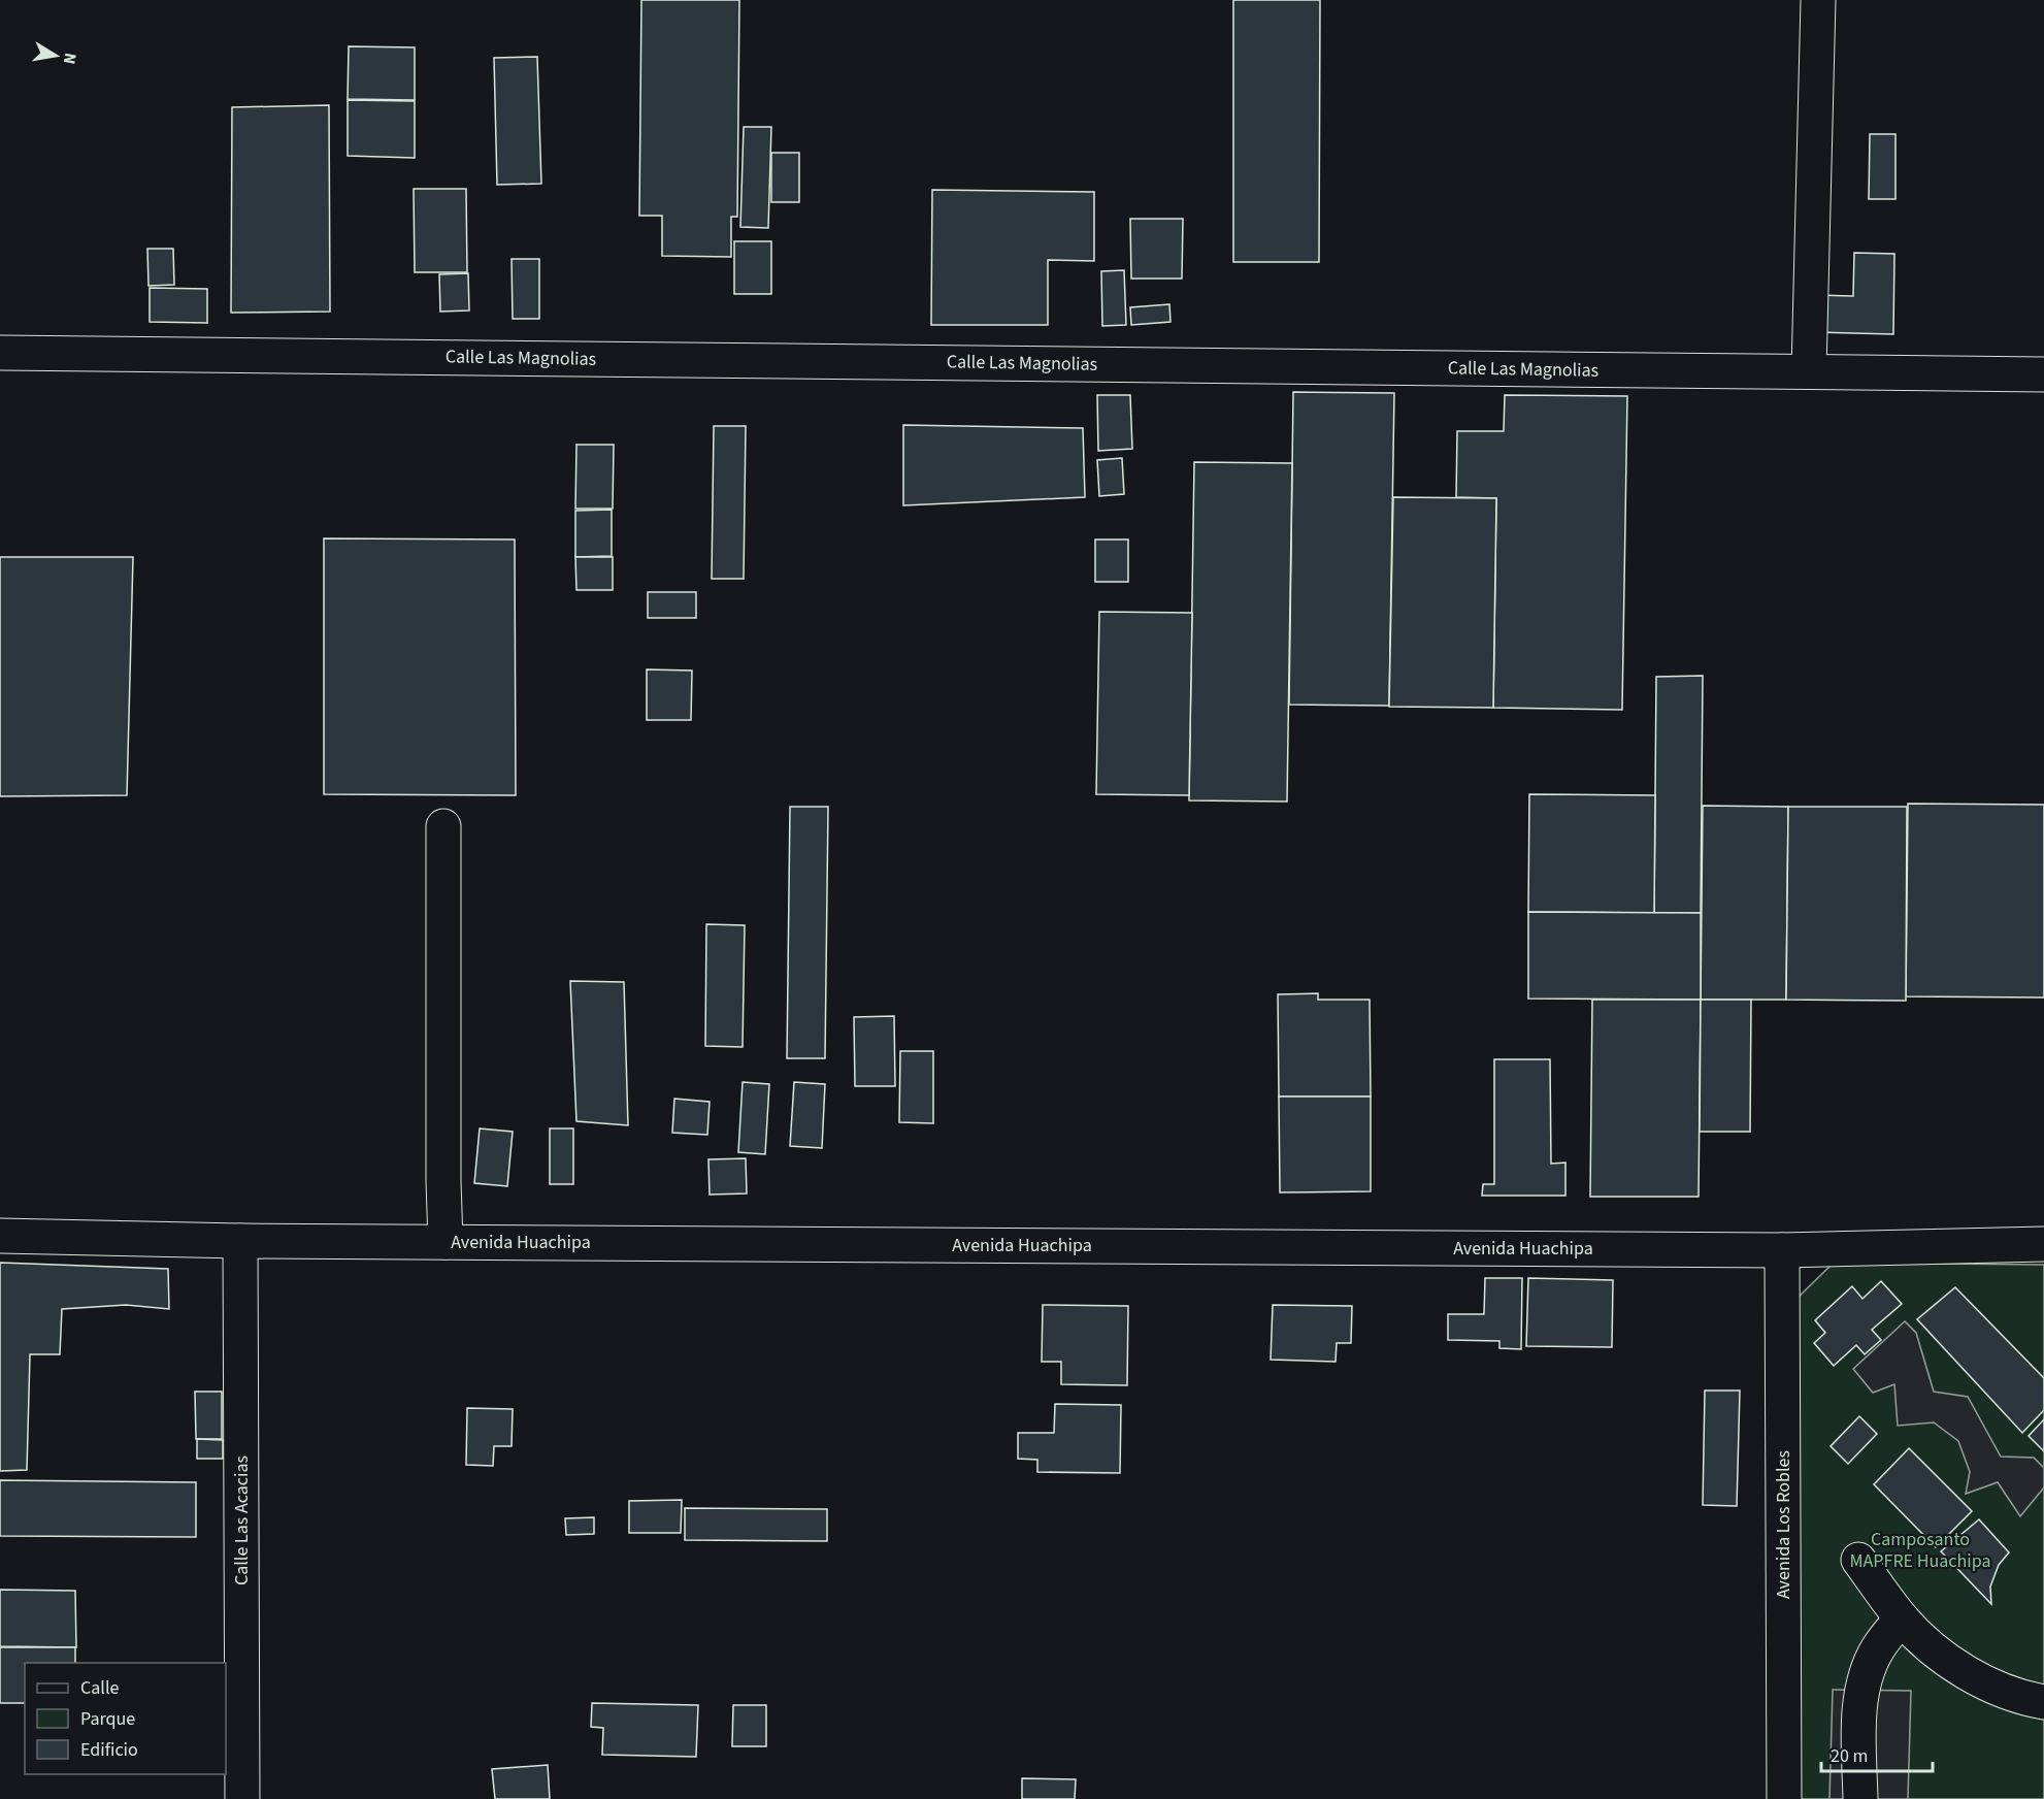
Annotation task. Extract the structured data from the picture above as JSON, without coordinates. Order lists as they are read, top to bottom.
{
  "streets": {
    "street": [
      "Calle Las Magnolias",
      "Avenida Huachipa",
      "Calle Las Acacias",
      "Avenida Los Robles"
    ]
  },
  "crossings": [
    ["Avenida Huachipa", "Calle Las Acacias"],
    ["Avenida Huachipa", "Avenida Los Robles"]
  ],
  "parks": ["Camposanto MAPFRE Huachipa"],
  "legend": ["Calle", "Parque", "Edificio"],
  "scale_bar": "20 m",
  "north": "right"
}
